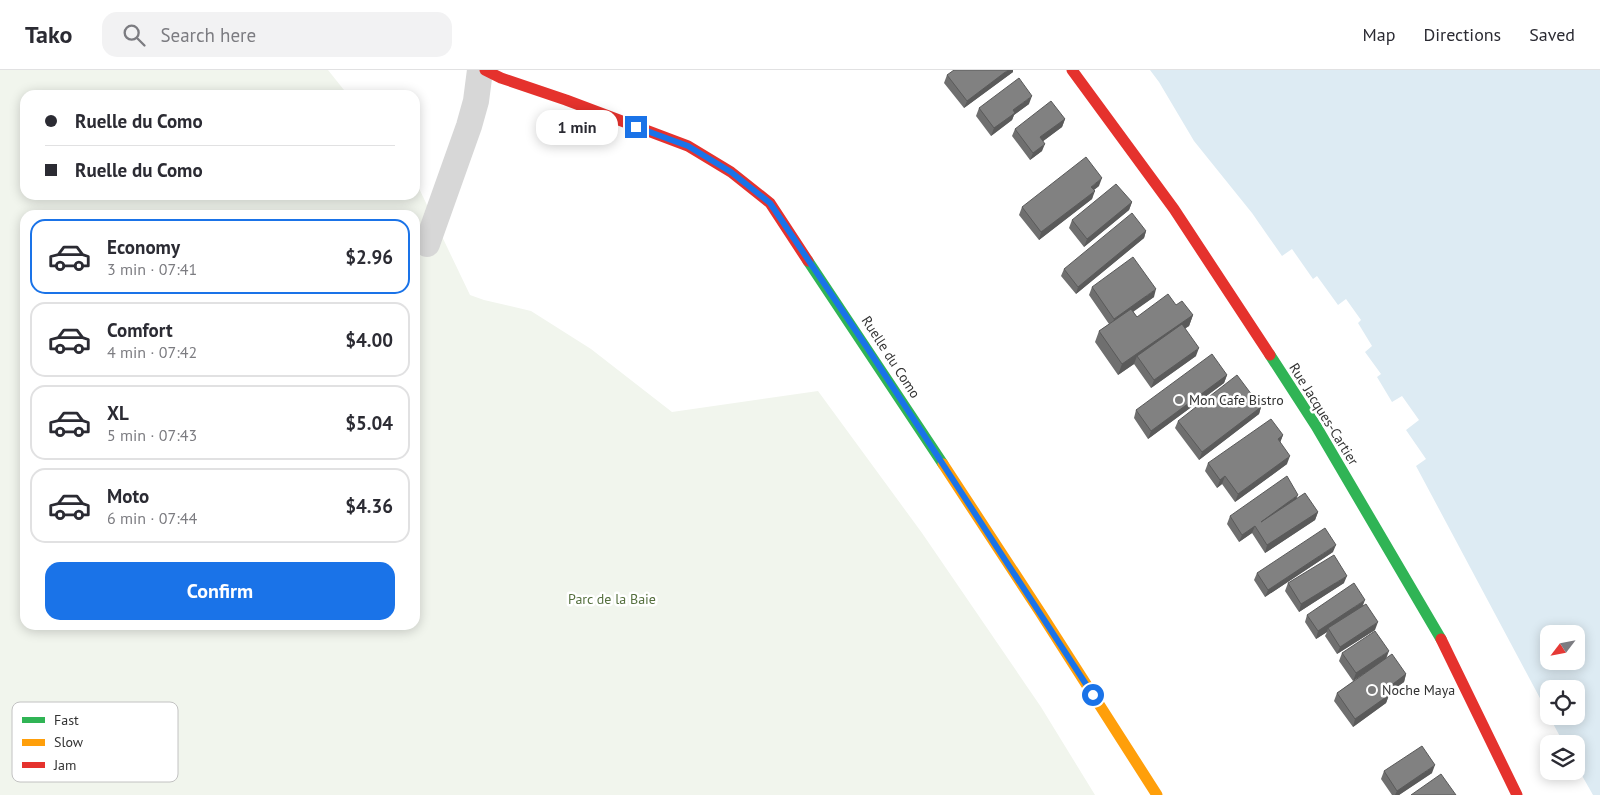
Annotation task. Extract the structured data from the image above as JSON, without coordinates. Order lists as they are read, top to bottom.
{
  "streets": {
    "street": ["Ruelle du Como", "Rue Jacques-Cartier"]
  },
  "parks": ["Parc de la Baie"],
  "places": ["Mon Cafe Bistro", "Noche Maya"],
  "legend": ["Fast", "Slow", "Jam"],
  "north": "bottom left",
  "page": {
    "header": "Tako",
    "search": "Search here",
    "nav": ["Map", "Directions", "Saved"],
    "banner": ["Ruelle du Como", "Ruelle du Como"],
    "bubble": "1 min",
    "list": [
      {
        "name": "Economy",
        "note": "3 min · 07:41",
        "value": "$2.96"
      },
      {
        "name": "Comfort",
        "note": "4 min · 07:42",
        "value": "$4.00"
      },
      {
        "name": "XL",
        "note": "5 min · 07:43",
        "value": "$5.04"
      },
      {
        "name": "Moto",
        "note": "6 min · 07:44",
        "value": "$4.36"
      }
    ],
    "buttons": "Confirm"
  }
}
